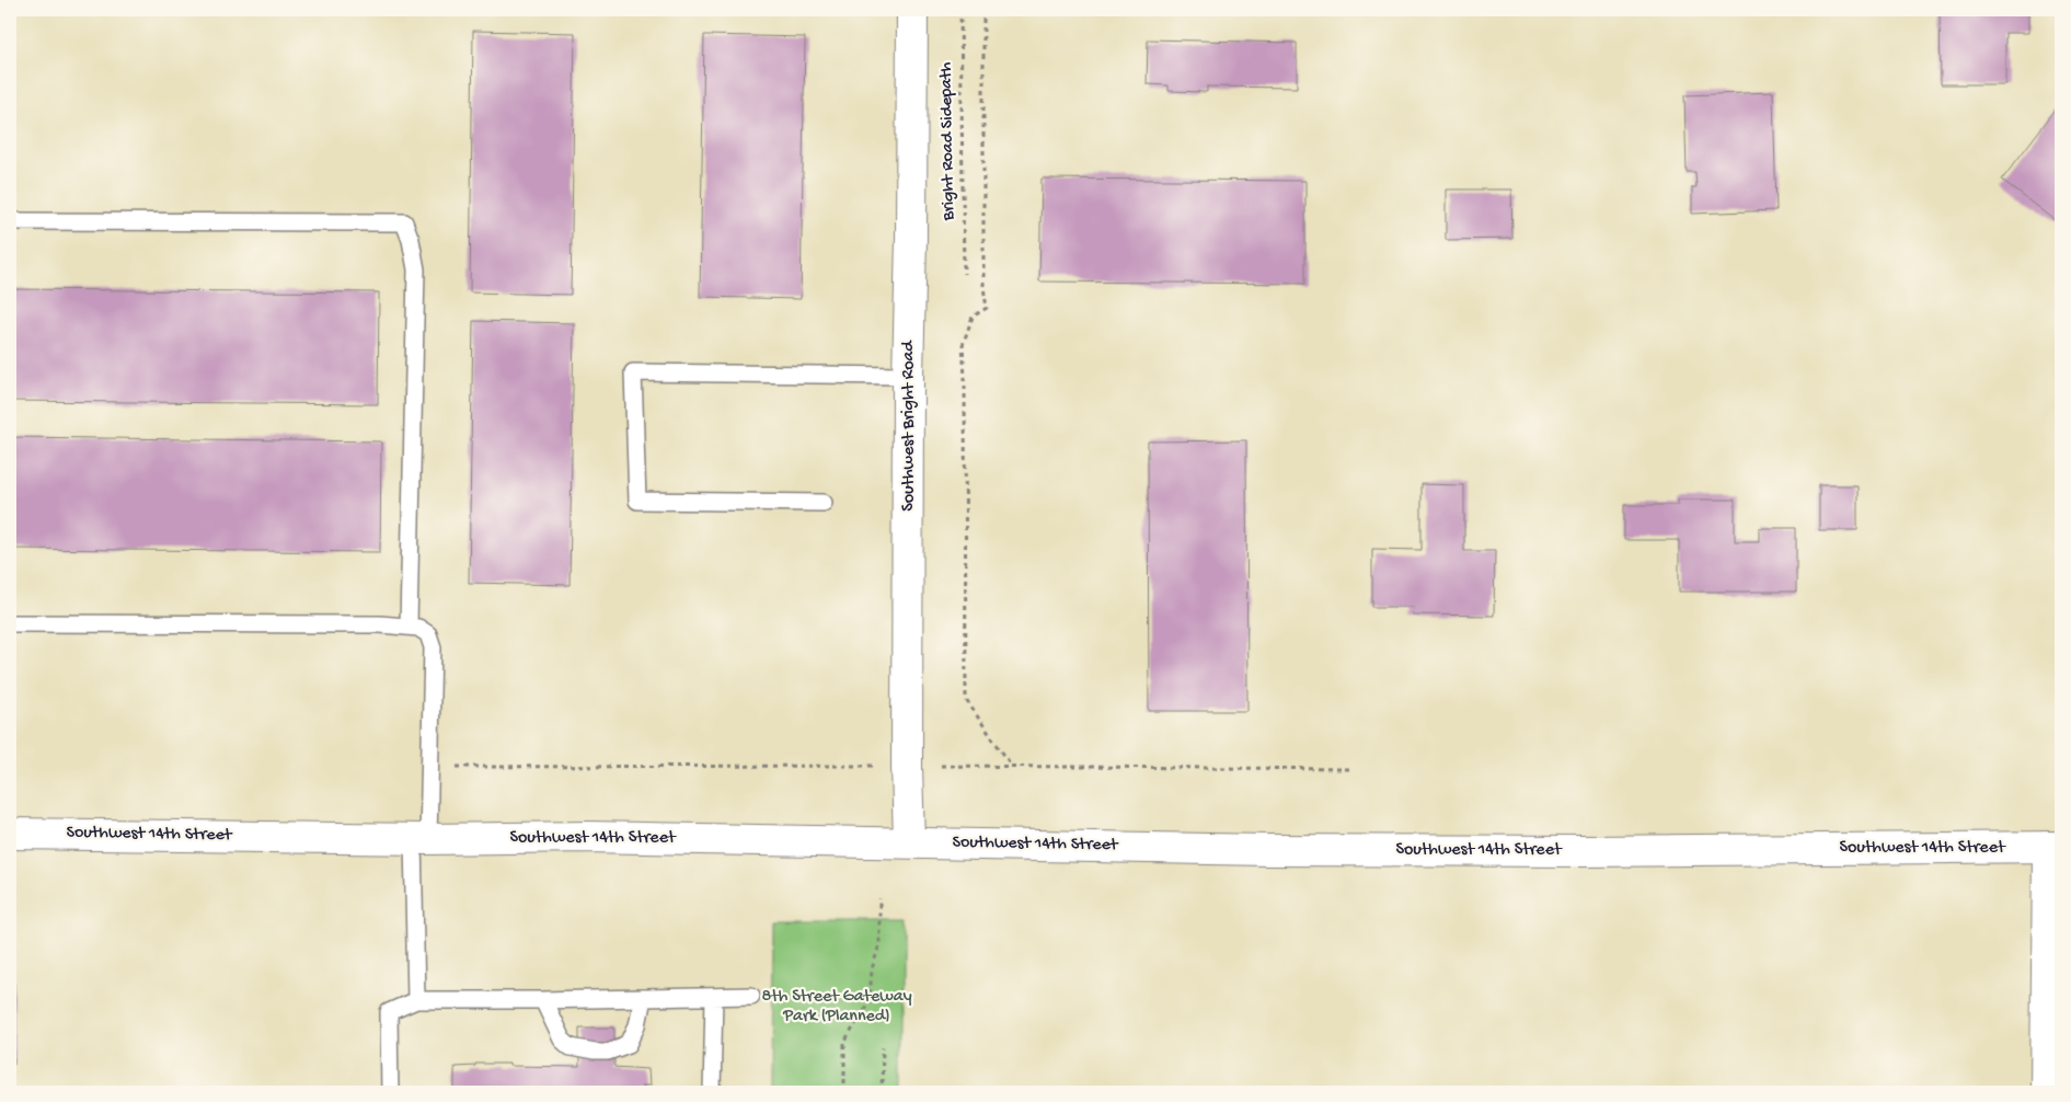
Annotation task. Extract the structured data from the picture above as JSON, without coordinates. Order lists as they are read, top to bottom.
{
  "streets": {
    "main road": ["Southwest Bright Road", "Southwest 14th Street"],
    "path": ["Bright Road Sidepath"]
  },
  "crossings": [
    ["Southwest Bright Road", "Southwest 14th Street"]
  ],
  "parks": ["8th Street Gateway Park (Planned)"]
}
